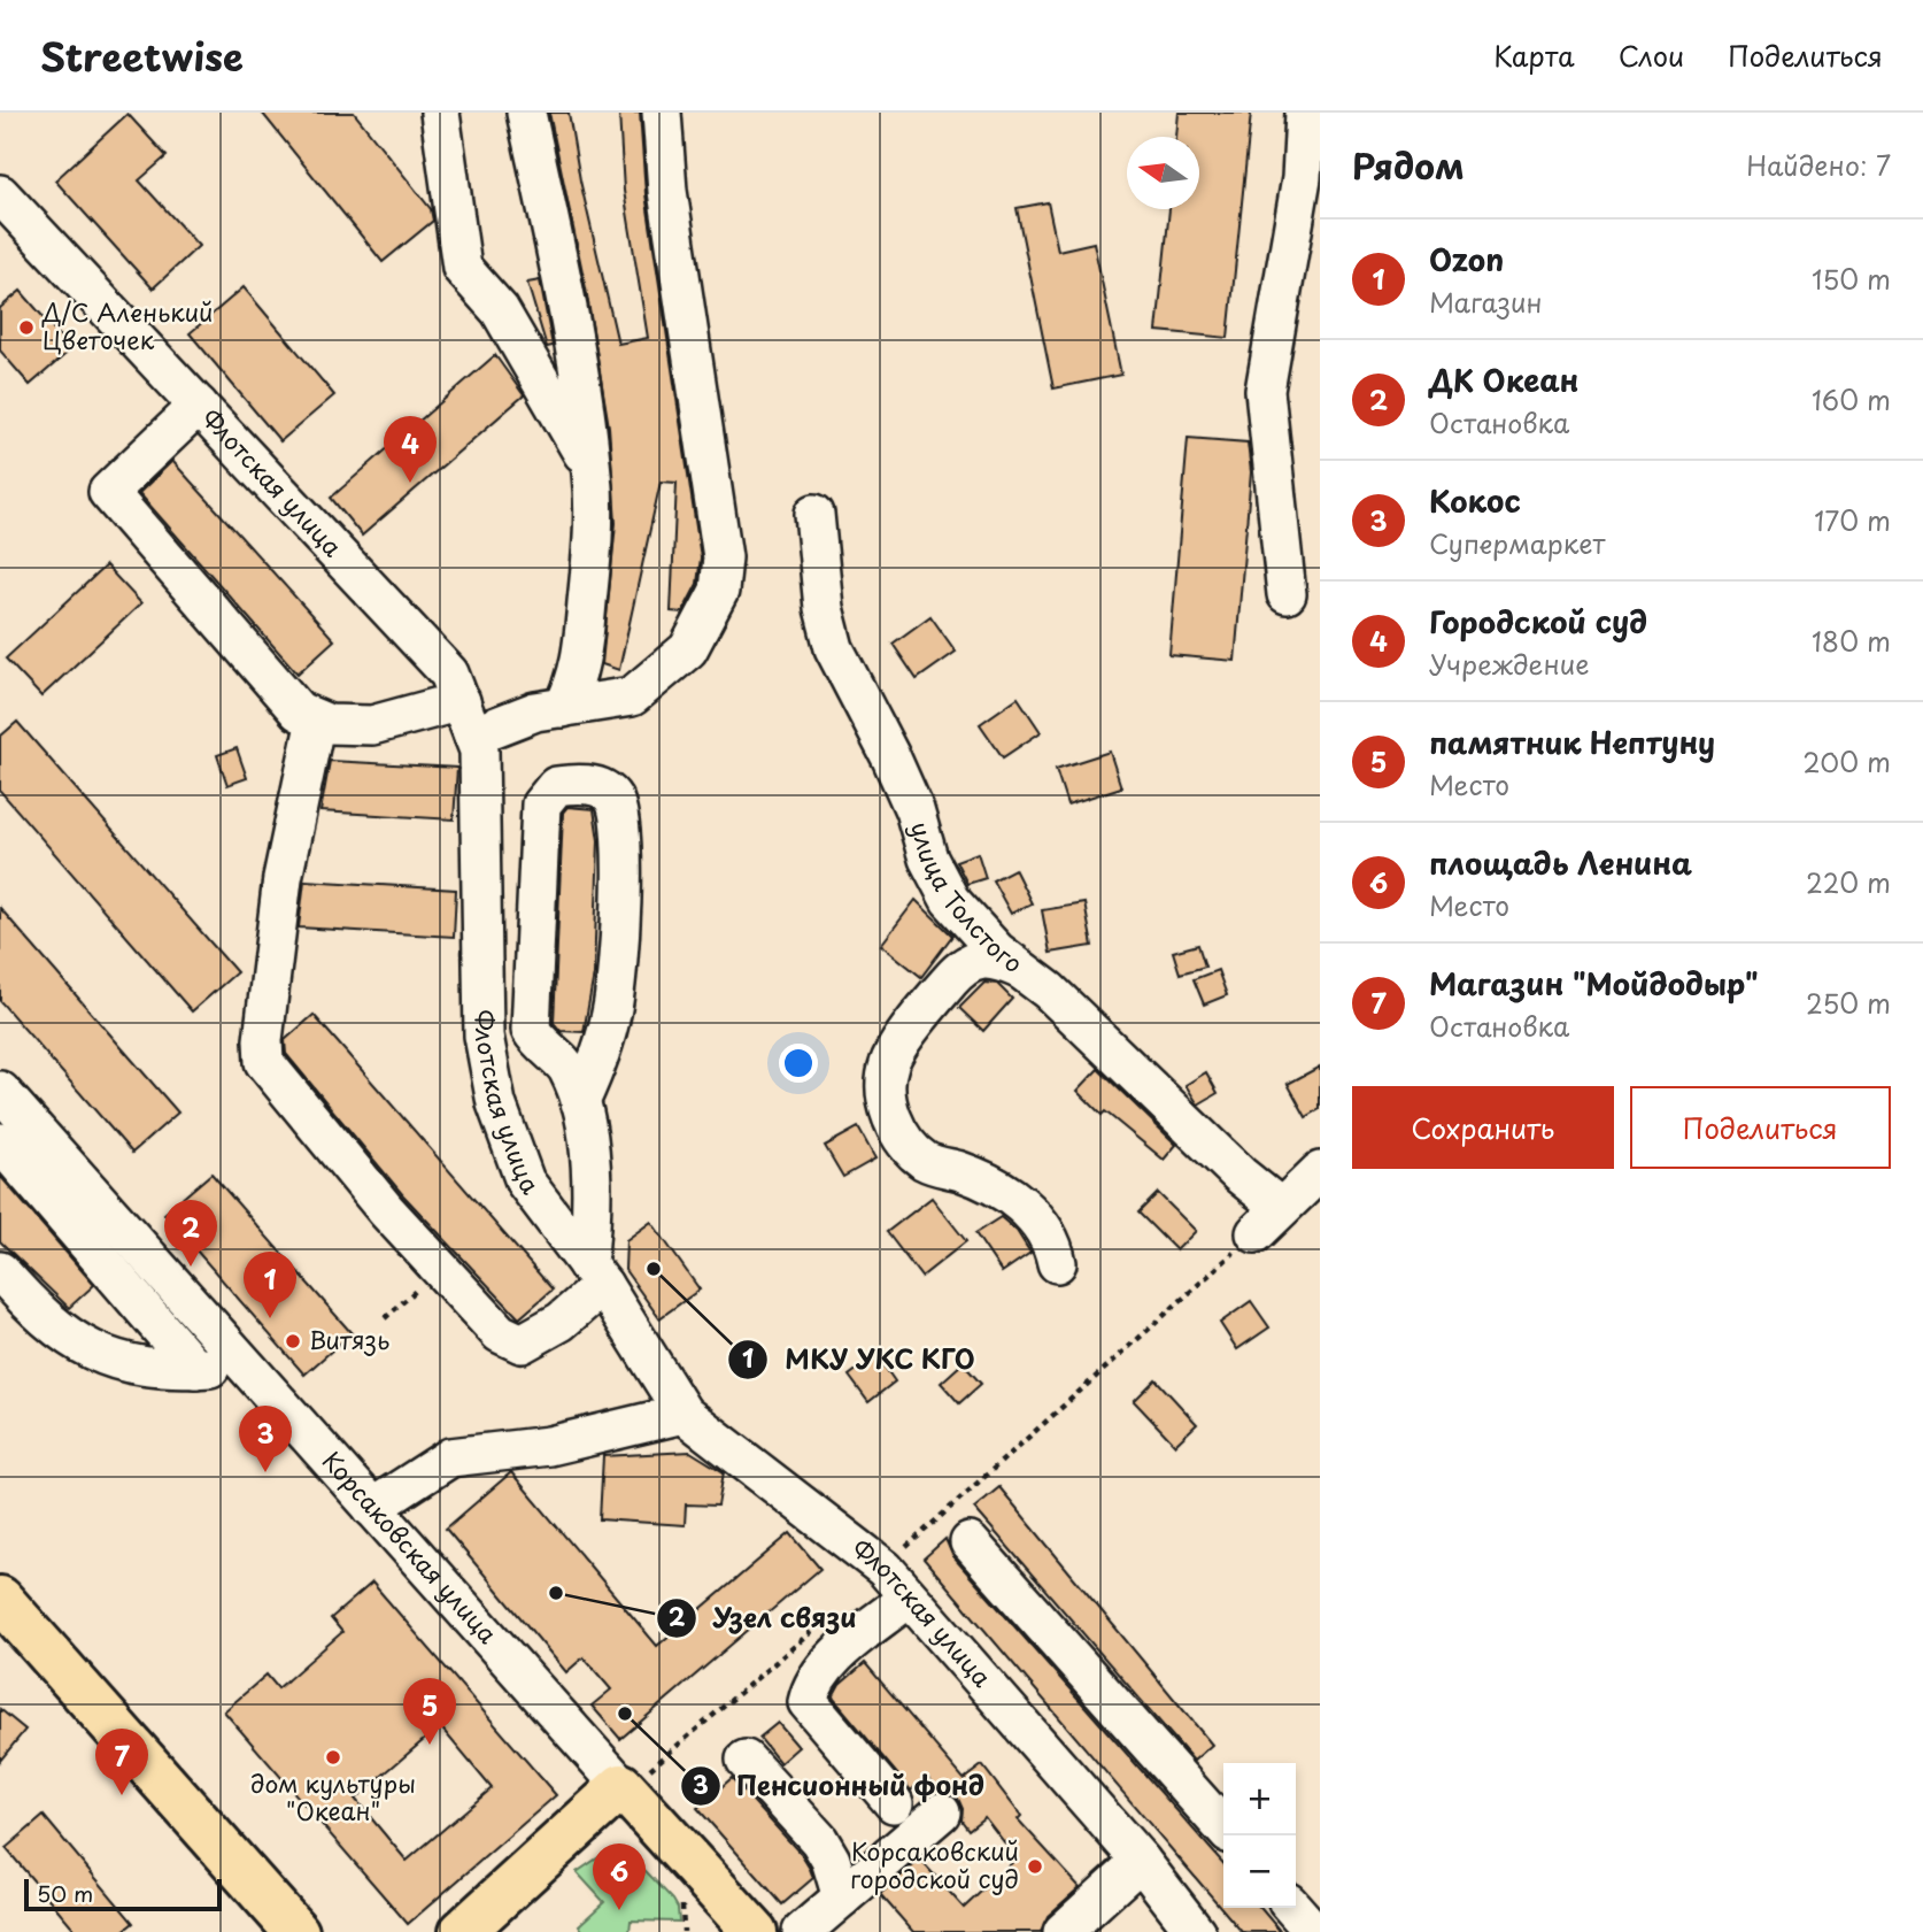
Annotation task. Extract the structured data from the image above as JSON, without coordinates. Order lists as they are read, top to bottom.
{
  "streets": {
    "main road": ["Корсаковская улица"],
    "street": ["Флотская улица", "улица Толстого"]
  },
  "places": [
    "Д/С Аленький Цветочек",
    "МКУ УКС КГО",
    "Витязь",
    "Узел связи",
    "Пенсионный фонд",
    "дом культуры \"Океан\"",
    "Корсаковский городской суд"
  ],
  "scale_bar": "50 m",
  "north": "left",
  "page": {
    "header": "Streetwise",
    "nav": ["Карта", "Слои", "Поделиться"],
    "heading": ["Рядом", "Найдено: 7"],
    "list": [
      {
        "mark": "1",
        "name": "Ozon",
        "note": "Магазин",
        "value": "150 m"
      },
      {
        "mark": "2",
        "name": "ДК Океан",
        "note": "Остановка",
        "value": "160 m"
      },
      {
        "mark": "3",
        "name": "Кокос",
        "note": "Супермаркет",
        "value": "170 m"
      },
      {
        "mark": "4",
        "name": "Городской суд",
        "note": "Учреждение",
        "value": "180 m"
      },
      {
        "mark": "5",
        "name": "памятник Нептуну",
        "note": "Место",
        "value": "200 m"
      },
      {
        "mark": "6",
        "name": "площадь Ленина",
        "note": "Место",
        "value": "220 m"
      },
      {
        "mark": "7",
        "name": "Магазин \"Мойдодыр\"",
        "note": "Остановка",
        "value": "250 m"
      }
    ],
    "pins": [
      "4",
      "2",
      "1",
      "3",
      "5",
      "7",
      "6"
    ],
    "buttons": ["Сохранить", "Поделиться"],
    "map_buttons": ["+", "−"],
    "scale": "50 m"
  }
}
